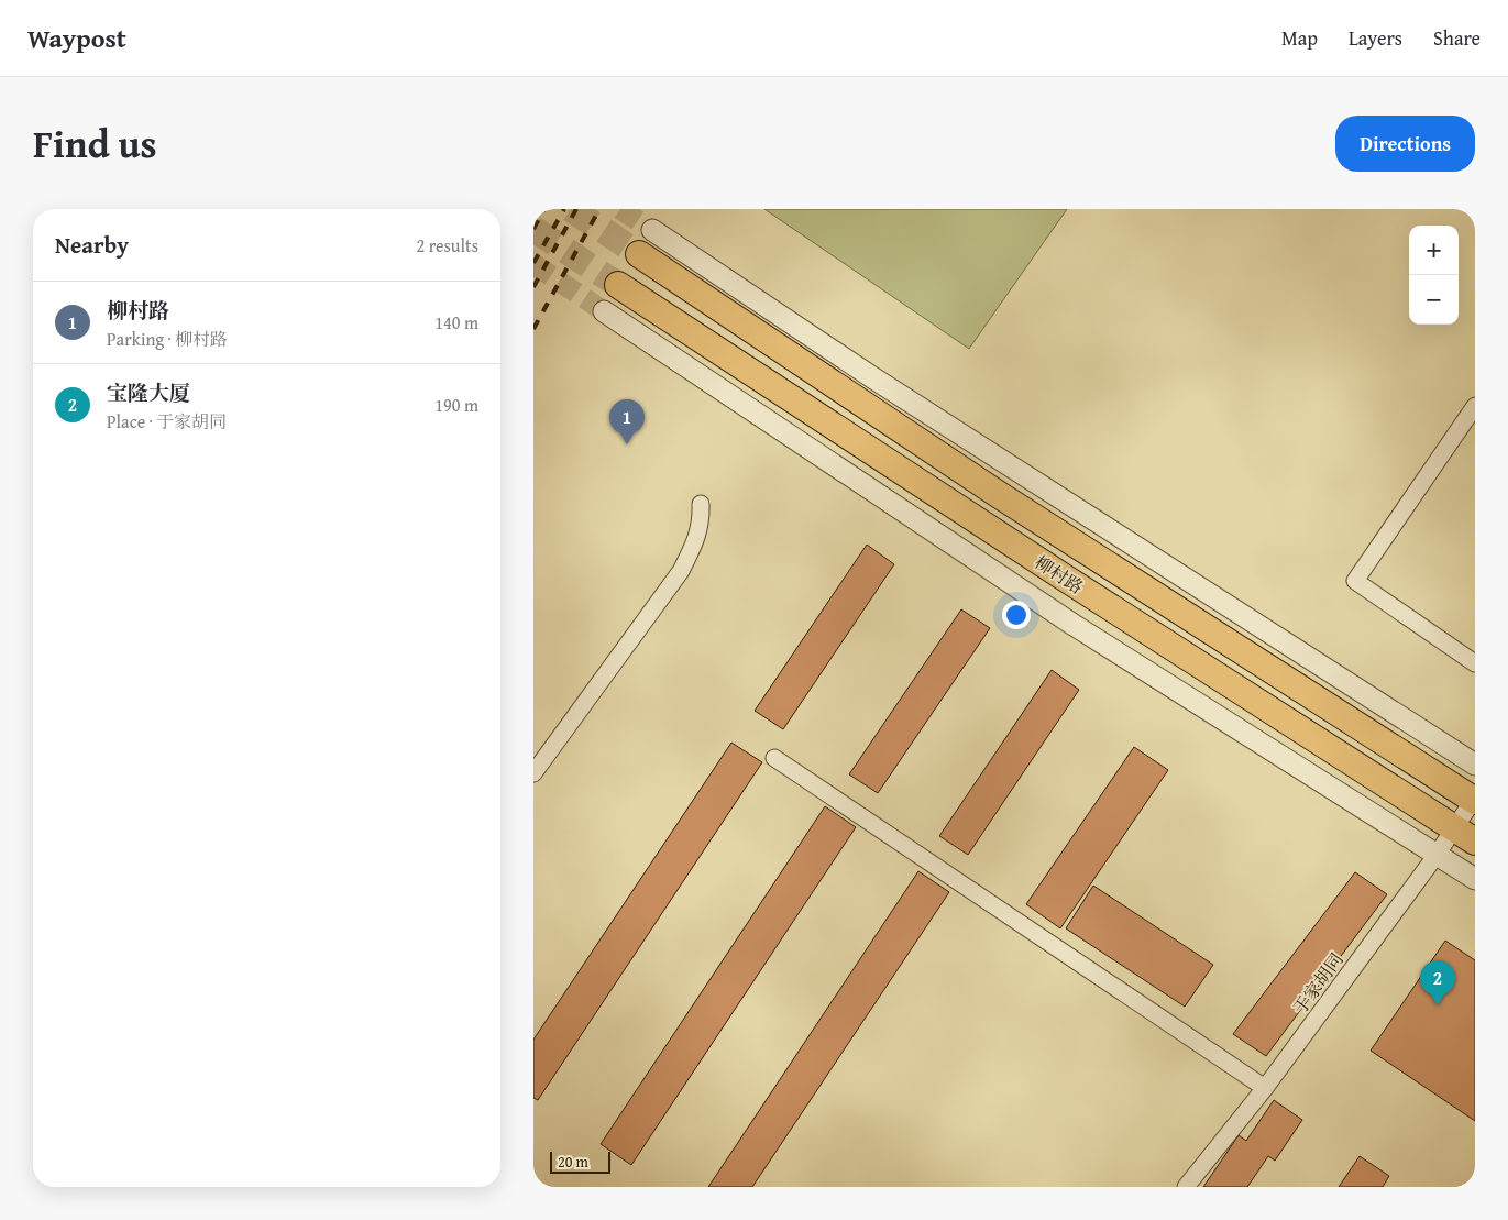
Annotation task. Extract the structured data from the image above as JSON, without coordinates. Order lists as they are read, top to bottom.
{
  "streets": {
    "main road": ["柳村路"],
    "street": ["于家胡同"]
  },
  "crossings": [
    ["柳村路", "于家胡同"]
  ],
  "scale_bar": "20 m",
  "page": {
    "header": "Waypost",
    "nav": ["Map", "Layers", "Share"],
    "title": "Find us",
    "buttons": "Directions",
    "heading": ["Nearby", "2 results"],
    "map_buttons": ["+", "−"],
    "list": [
      {
        "mark": "1",
        "name": "柳村路",
        "note": "Parking · 柳村路",
        "value": "140 m"
      },
      {
        "mark": "2",
        "name": "宝隆大厦",
        "note": "Place · 于家胡同",
        "value": "190 m"
      }
    ],
    "pins": ["1", "2"],
    "scale": "20 m"
  }
}
